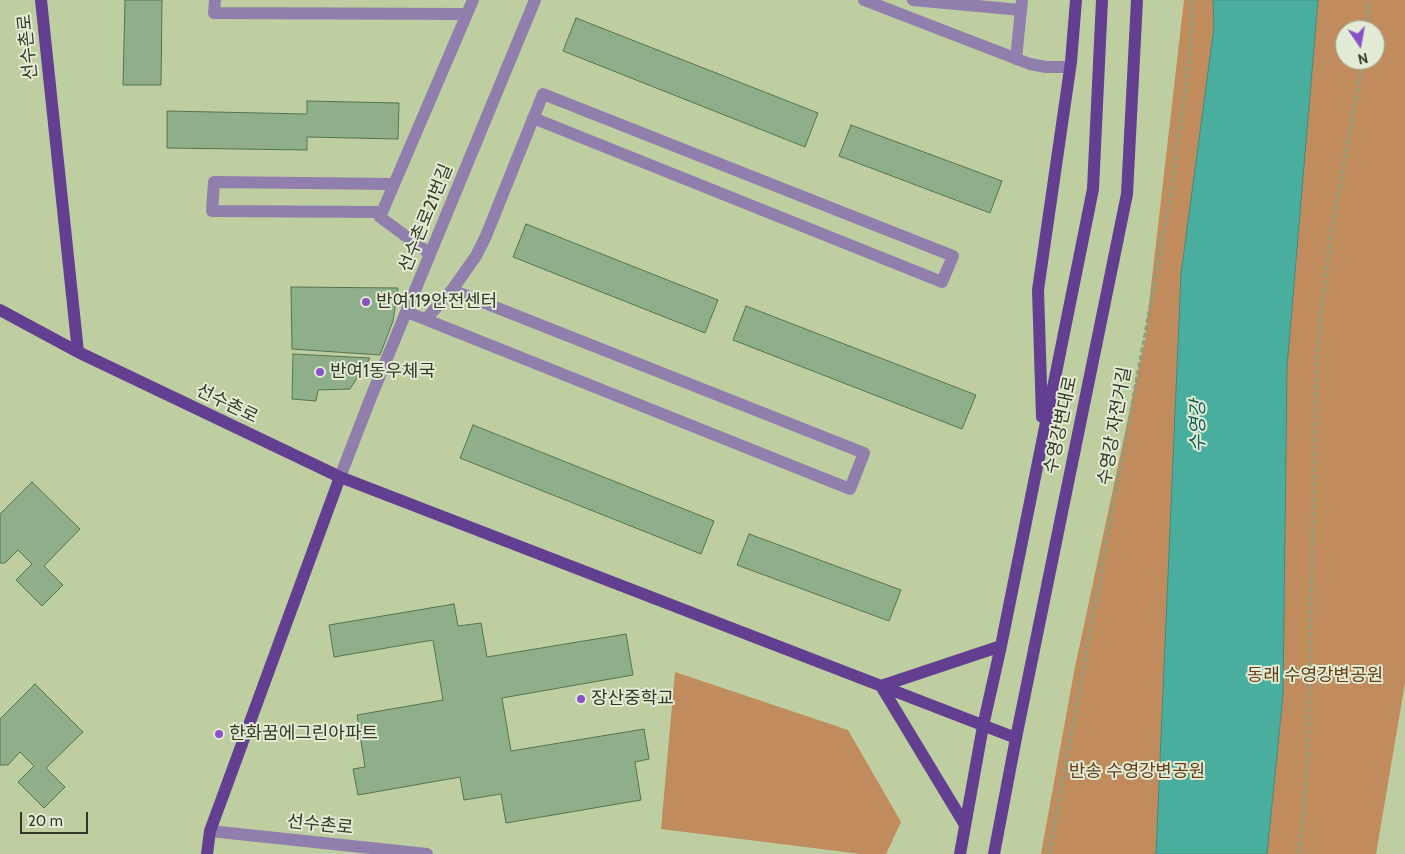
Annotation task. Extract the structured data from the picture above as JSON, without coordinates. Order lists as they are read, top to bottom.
{
  "streets": {
    "main road": ["선수촌로", "수영강변대로"],
    "street": ["선수촌로21번길"],
    "path": ["수영강 자전거길"]
  },
  "crossings": [
    ["선수촌로", "선수촌로21번길"],
    ["선수촌로", "수영강변대로"]
  ],
  "water": ["수영강"],
  "parks": ["동래 수영강변공원", "반송 수영강변공원"],
  "places": [
    "반여119안전센터",
    "반여1동우체국",
    "장산중학교",
    "한화꿈에그린아파트"
  ],
  "scale_bar": "20 m",
  "north": "bottom"
}
